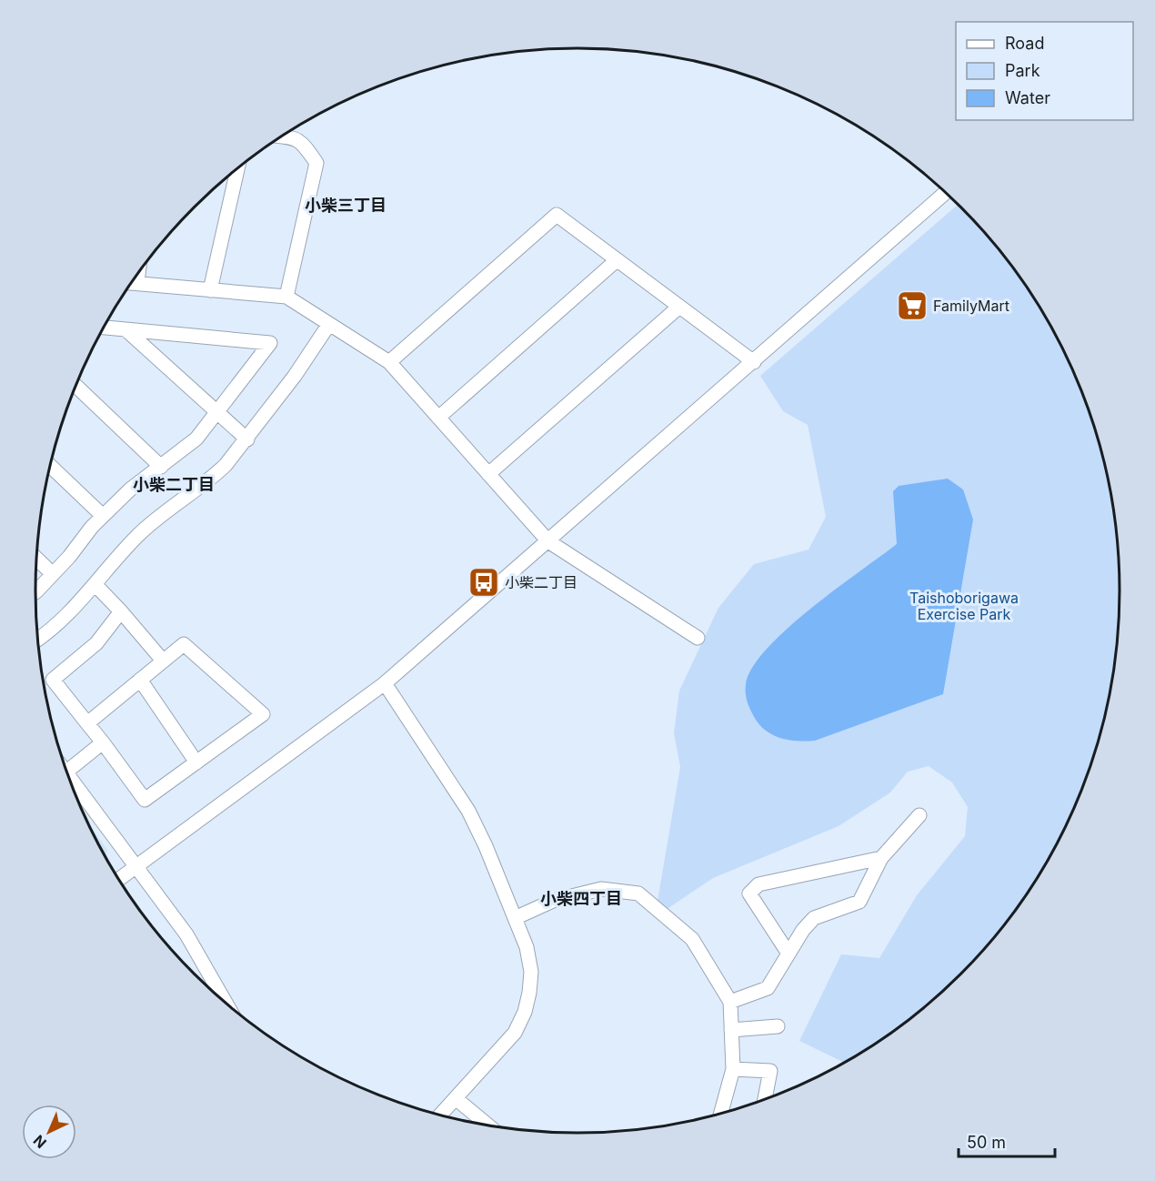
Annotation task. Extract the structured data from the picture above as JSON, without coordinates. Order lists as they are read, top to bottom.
{
  "districts": ["小柴三丁目", "小柴二丁目", "小柴四丁目"],
  "parks": ["Taishoborigawa Exercise Park"],
  "places": {
    "supermarket": ["FamilyMart"],
    "bus stop": ["小柴二丁目"]
  },
  "legend": ["Road", "Park", "Water"],
  "scale_bar": "50 m",
  "north": "bottom left"
}
